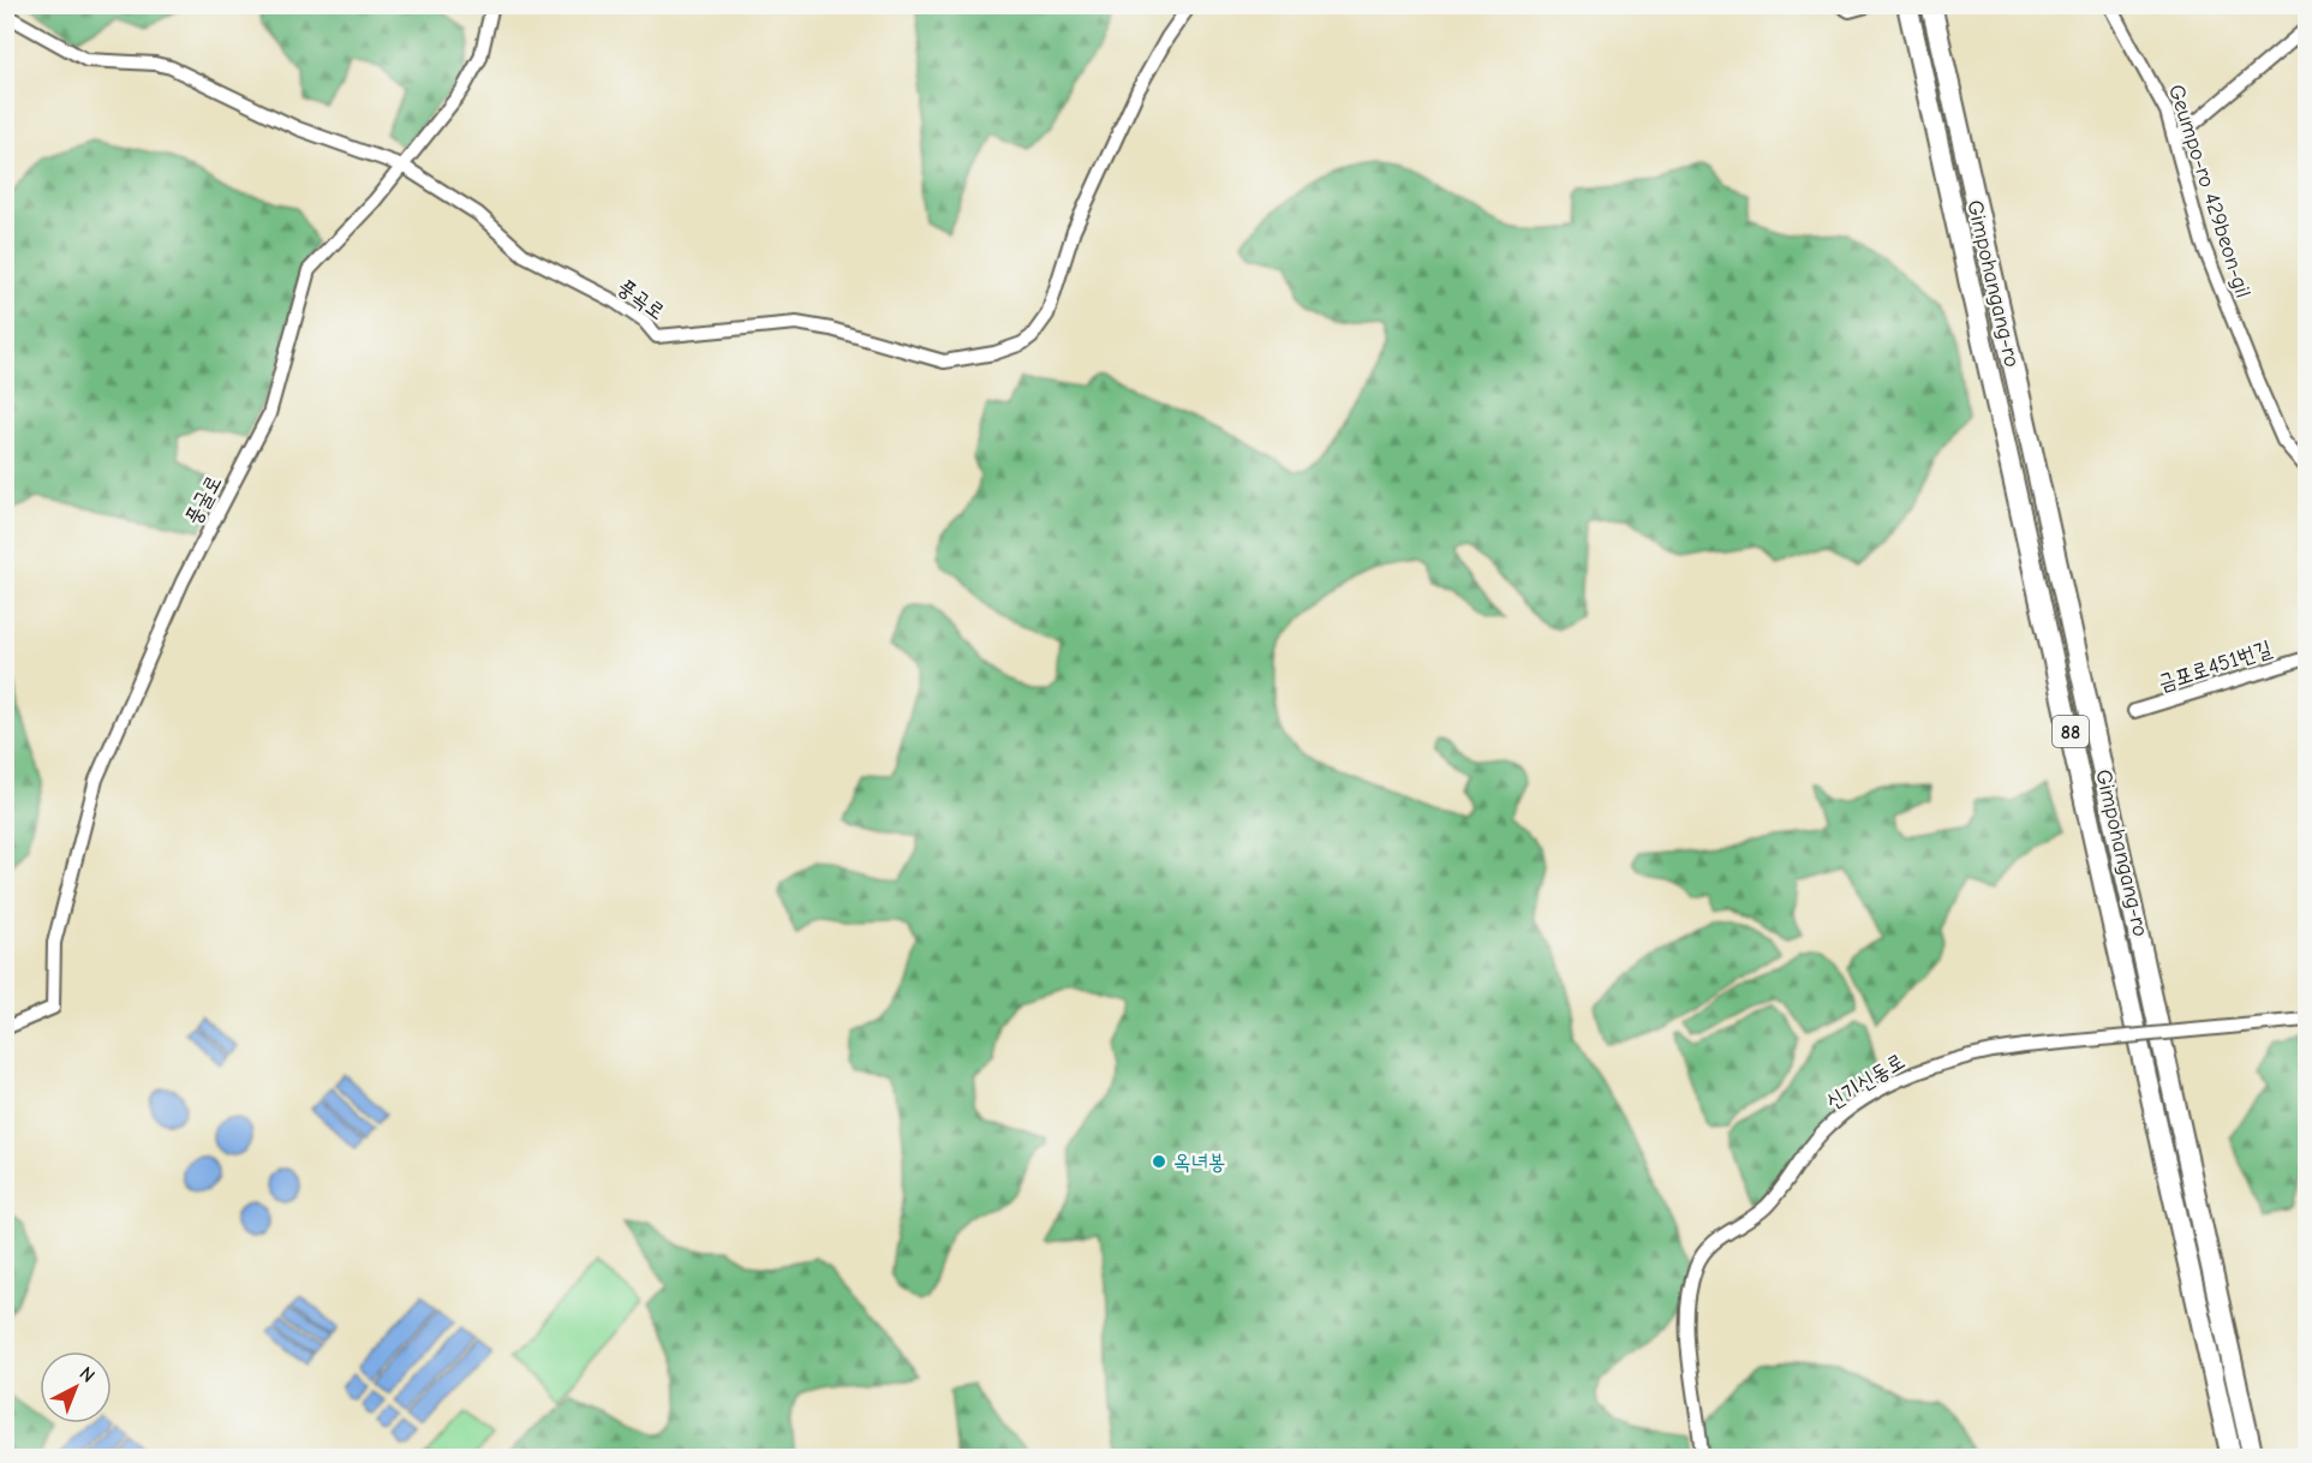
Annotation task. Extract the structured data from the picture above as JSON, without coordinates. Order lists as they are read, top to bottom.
{
  "streets": {
    "highway": ["Gimpohangang-ro", "88"],
    "street": [
      "Geumpo-ro 429beon-gil",
      "풍곡로",
      "풍굴로",
      "금포로451번길",
      "신기신동로"
    ]
  },
  "crossings": [
    ["풍곡로", "풍굴로"]
  ],
  "places": ["옥녀봉"],
  "north": "top right"
}
